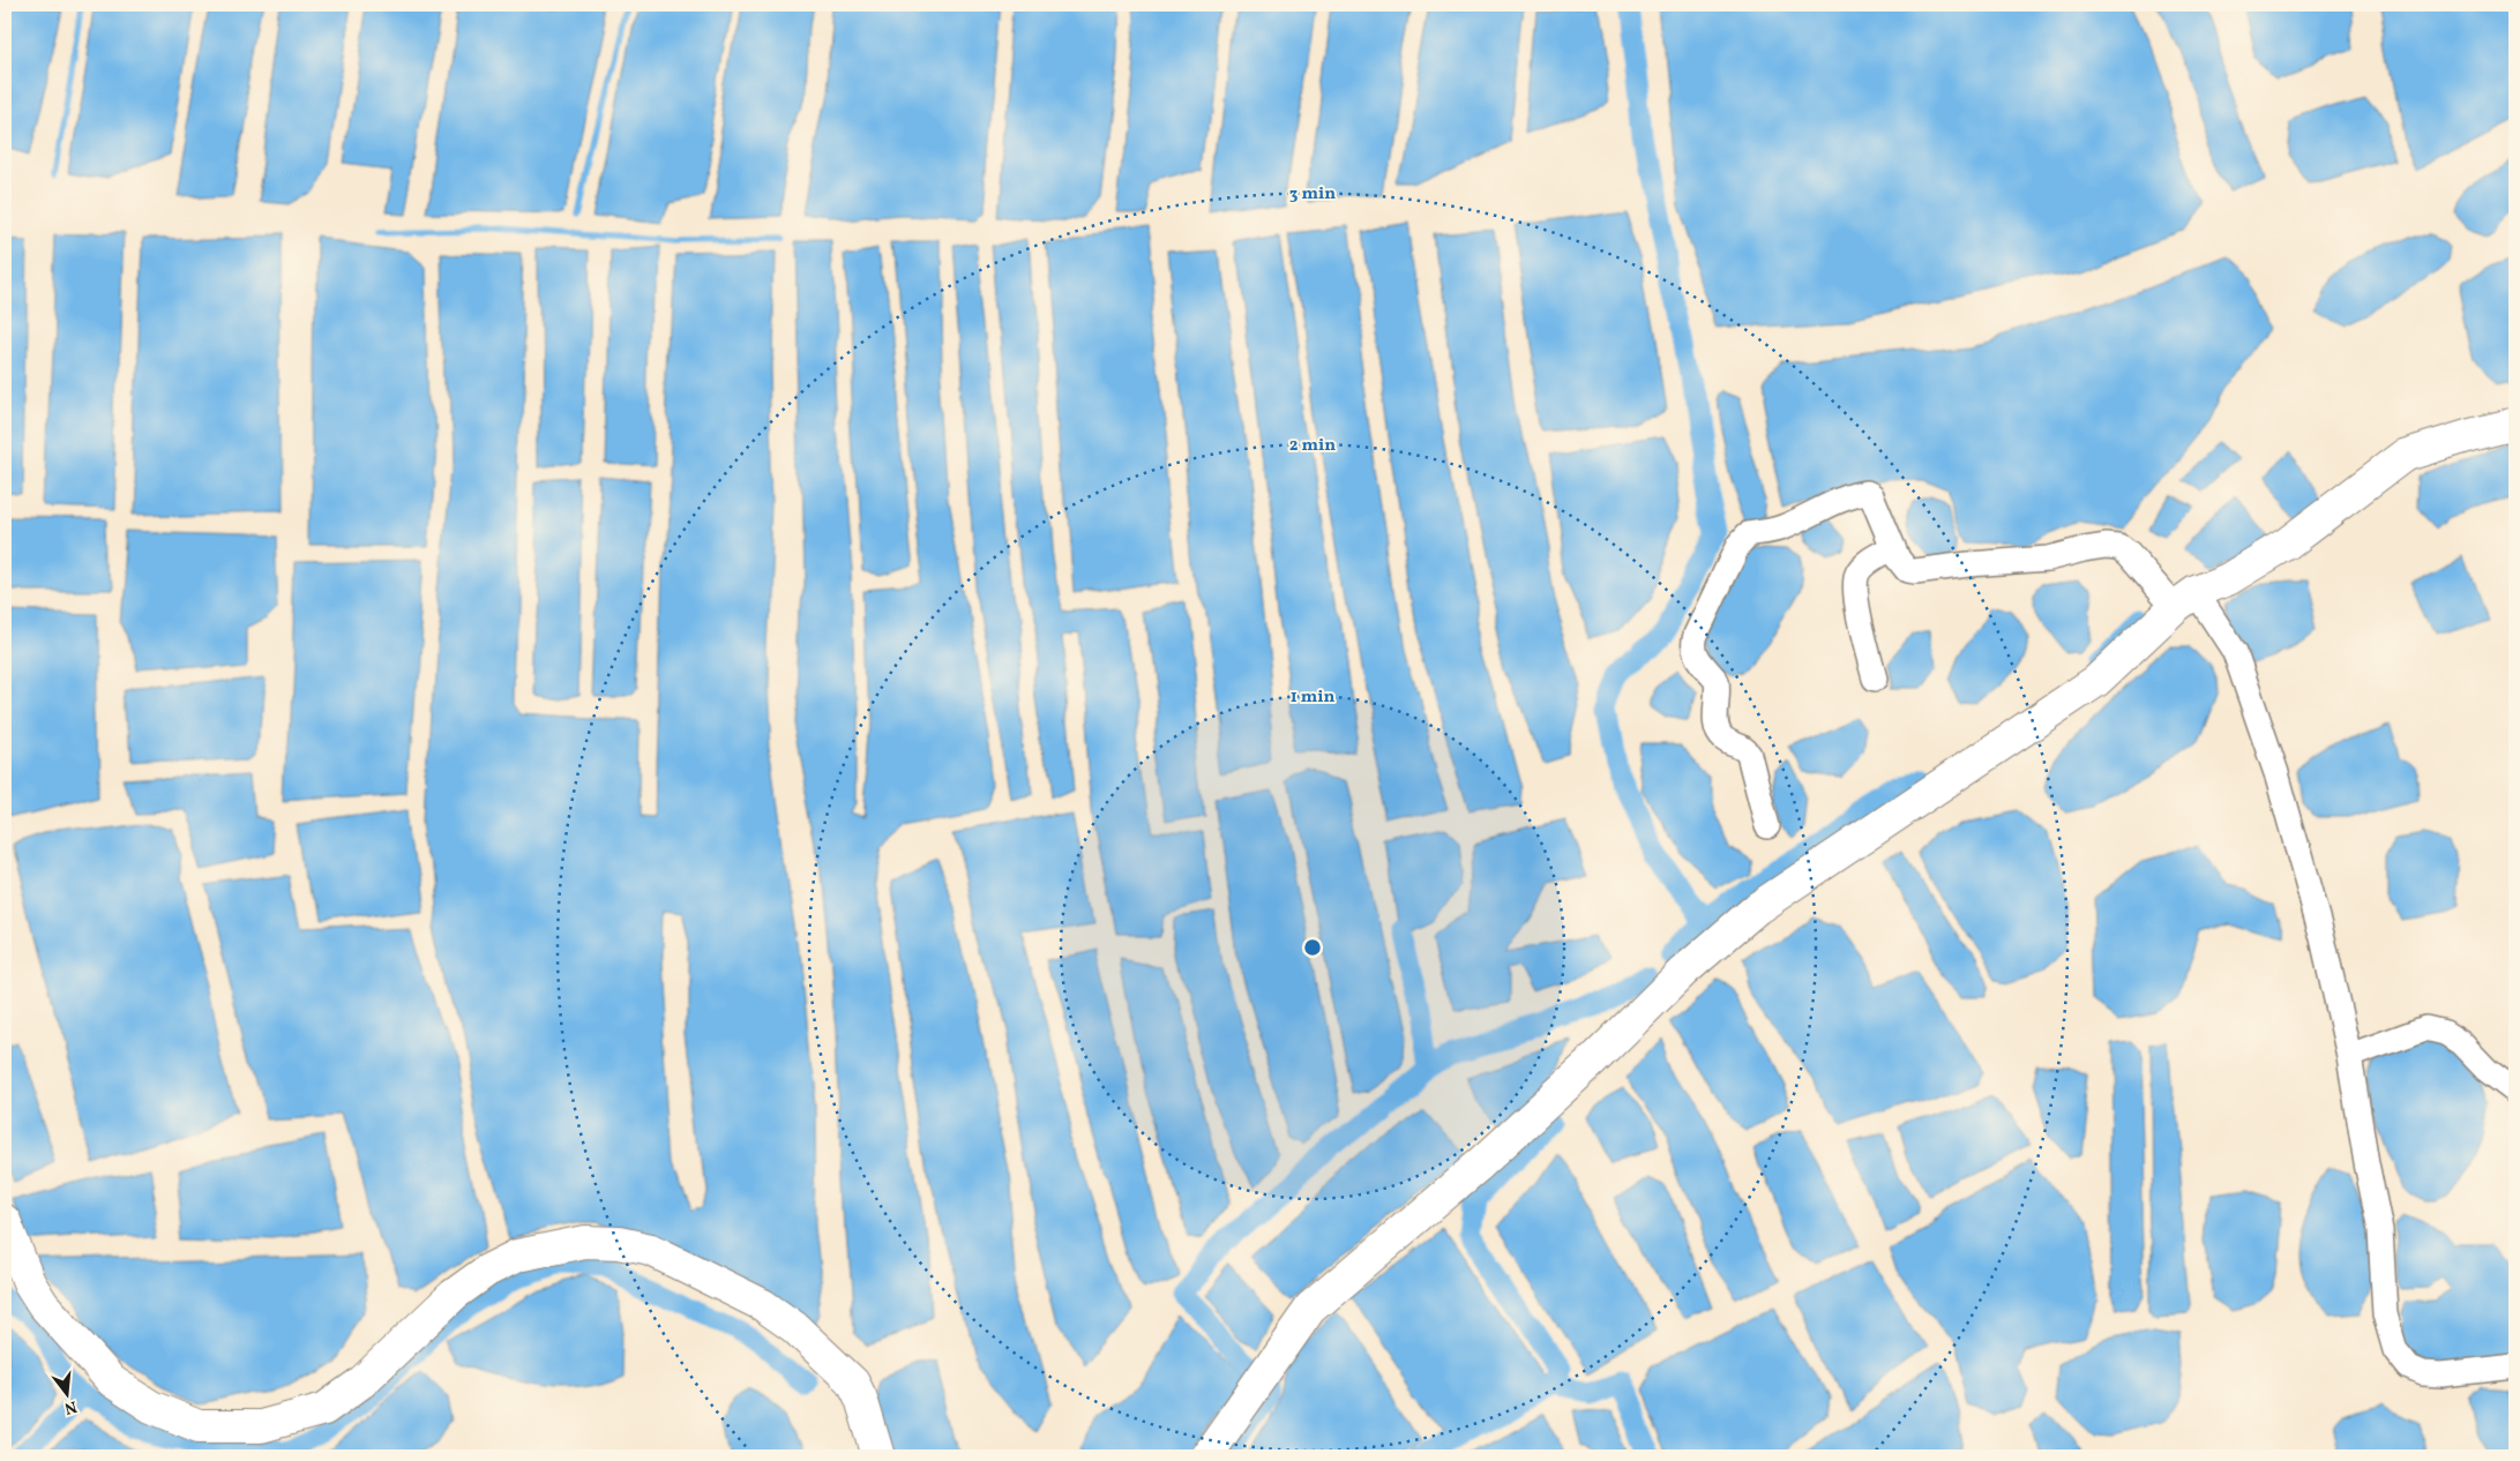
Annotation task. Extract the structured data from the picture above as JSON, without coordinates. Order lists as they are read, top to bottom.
{
  "north": "bottom",
  "rings": ["3 min", "2 min", "1 min"]
}
